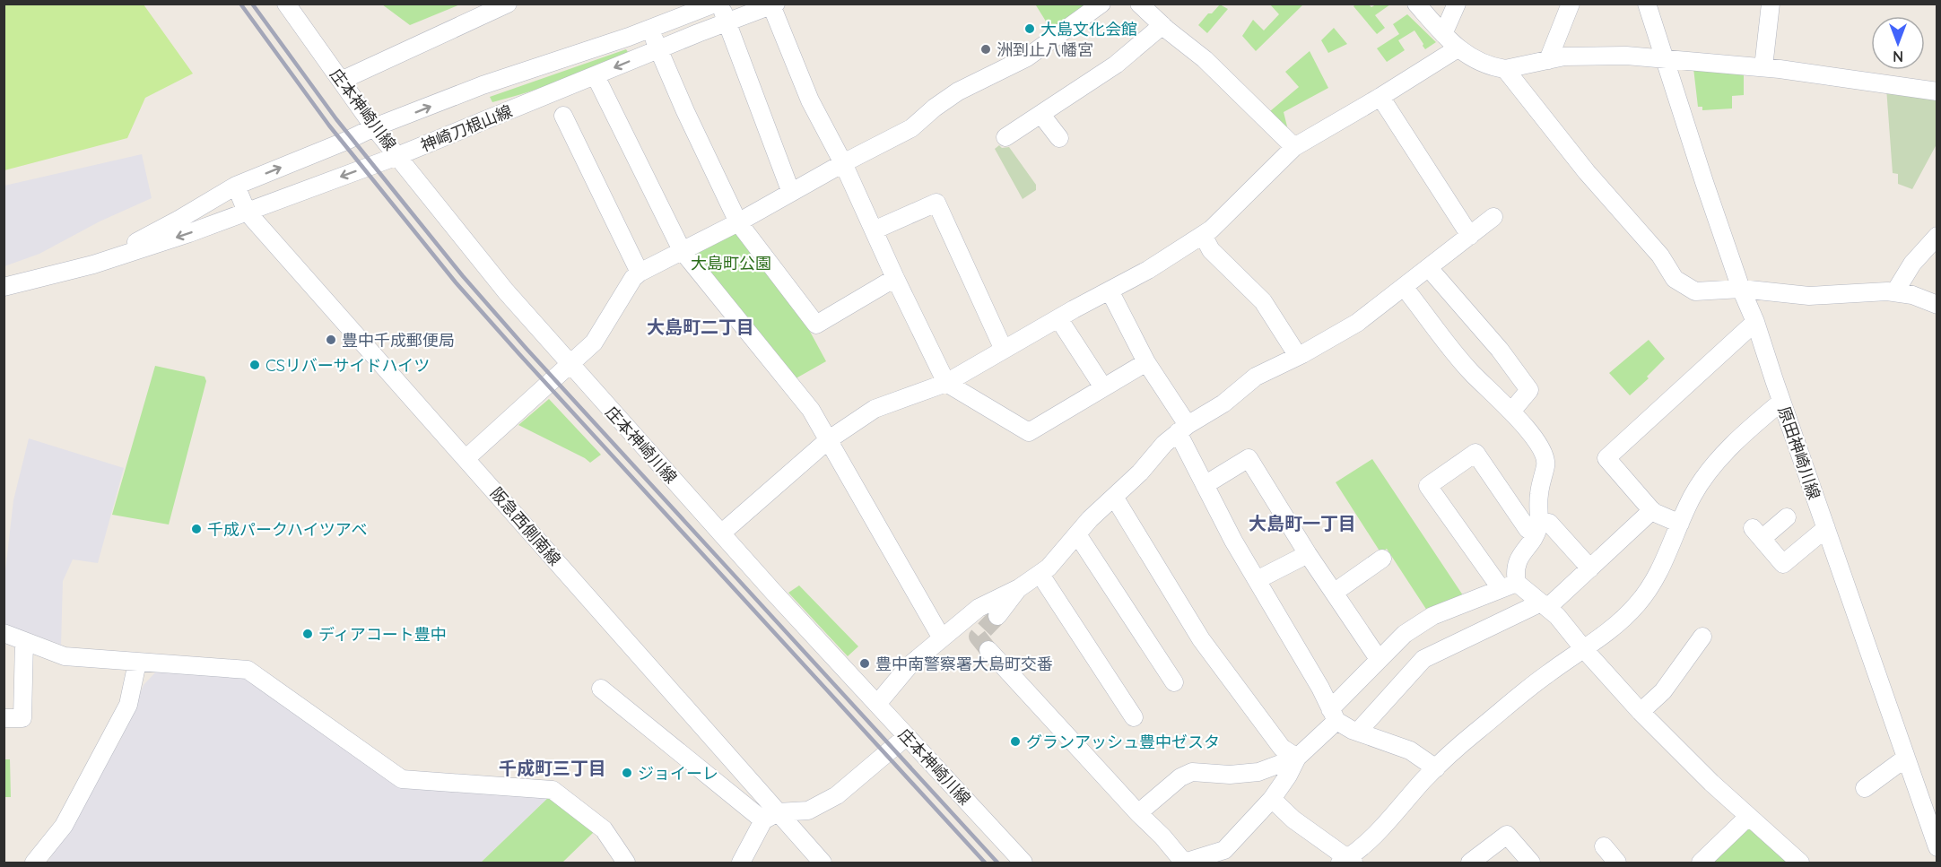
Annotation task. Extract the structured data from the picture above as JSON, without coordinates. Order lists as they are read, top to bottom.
{
  "streets": {
    "street": [
      "庄本神崎川線",
      "神崎刀根山線",
      "原田神崎川線",
      "阪急西側南線"
    ]
  },
  "crossings": [
    ["庄本神崎川線", "神崎刀根山線"],
    ["神崎刀根山線", "阪急西側南線"]
  ],
  "districts": ["大島町二丁目", "大島町一丁目", "千成町三丁目"],
  "parks": ["大島町公園"],
  "places": [
    "大島文化会館",
    "洲到止八幡宮",
    "豊中千成郵便局",
    "CSリバーサイドハイツ",
    "千成パークハイツアベ",
    "ディアコート豊中",
    "豊中南警察署大島町交番",
    "グランアッシュ豊中ゼスタ",
    "ジョイーレ"
  ],
  "north": "bottom"
}
